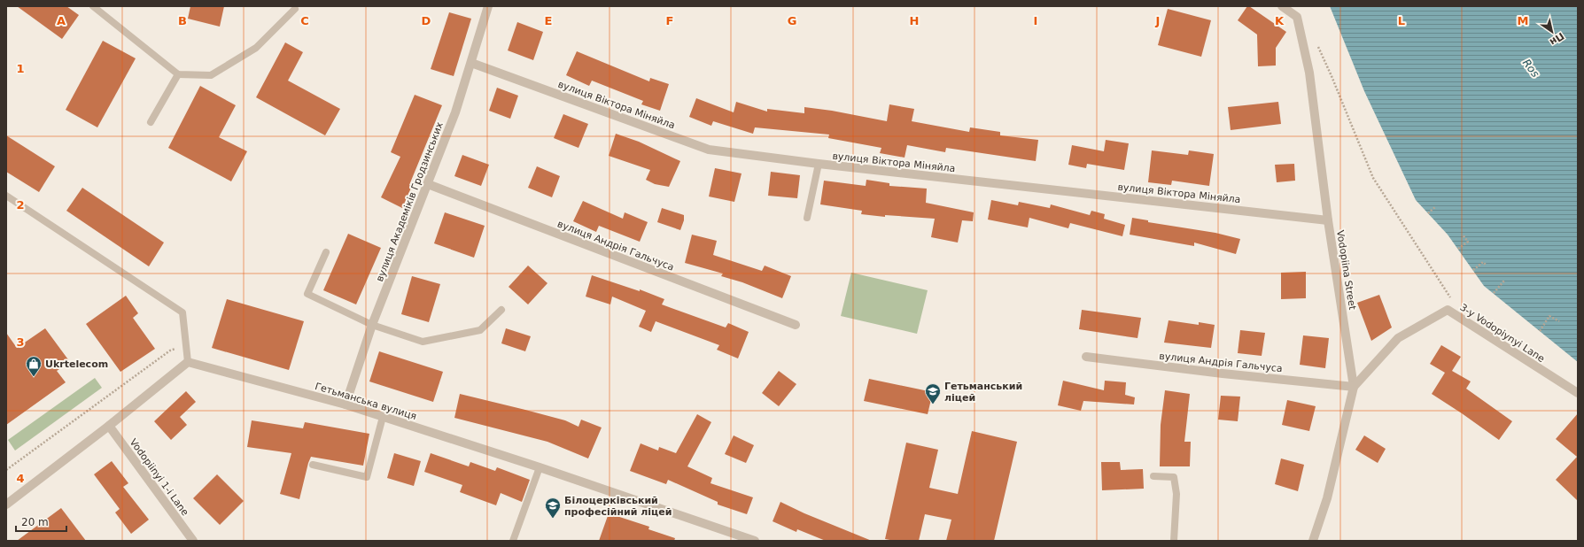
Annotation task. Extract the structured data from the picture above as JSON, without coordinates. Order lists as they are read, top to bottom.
{
  "streets": {
    "street": [
      "вулиця Віктора Міняйла",
      "вулиця Академіків Гродзинських",
      "вулиця Андрія Гальчуса",
      "Vodopiina Street",
      "3-y Vodopiynyi Lane",
      "Гетьманська вулиця",
      "Vodopiinyi 1-i Lane"
    ]
  },
  "crossings": [
    ["вулиця Віктора Міняйла", "вулиця Академіків Гродзинських"],
    ["вулиця Віктора Міняйла", "Vodopiina Street"],
    ["вулиця Академіків Гродзинських", "вулиця Андрія Гальчуса"],
    ["вулиця Академіків Гродзинських", "Гетьманська вулиця"],
    ["вулиця Андрія Гальчуса", "Vodopiina Street"],
    ["вулиця Андрія Гальчуса", "3-y Vodopiynyi Lane"],
    ["Vodopiina Street", "3-y Vodopiynyi Lane"]
  ],
  "water": ["Ros"],
  "places": {
    "shop": ["Ukrtelecom"],
    "school or university": ["Гетьманський ліцей", "Білоцерківський професійний ліцей"]
  },
  "scale_bar": "20 m",
  "north": "bottom right",
  "grid": {
    "columns": [
      "A",
      "B",
      "C",
      "D",
      "E",
      "F",
      "G",
      "H",
      "I",
      "J",
      "K",
      "L",
      "M"
    ],
    "rows": [
      "1",
      "2",
      "3",
      "4"
    ]
  }
}
